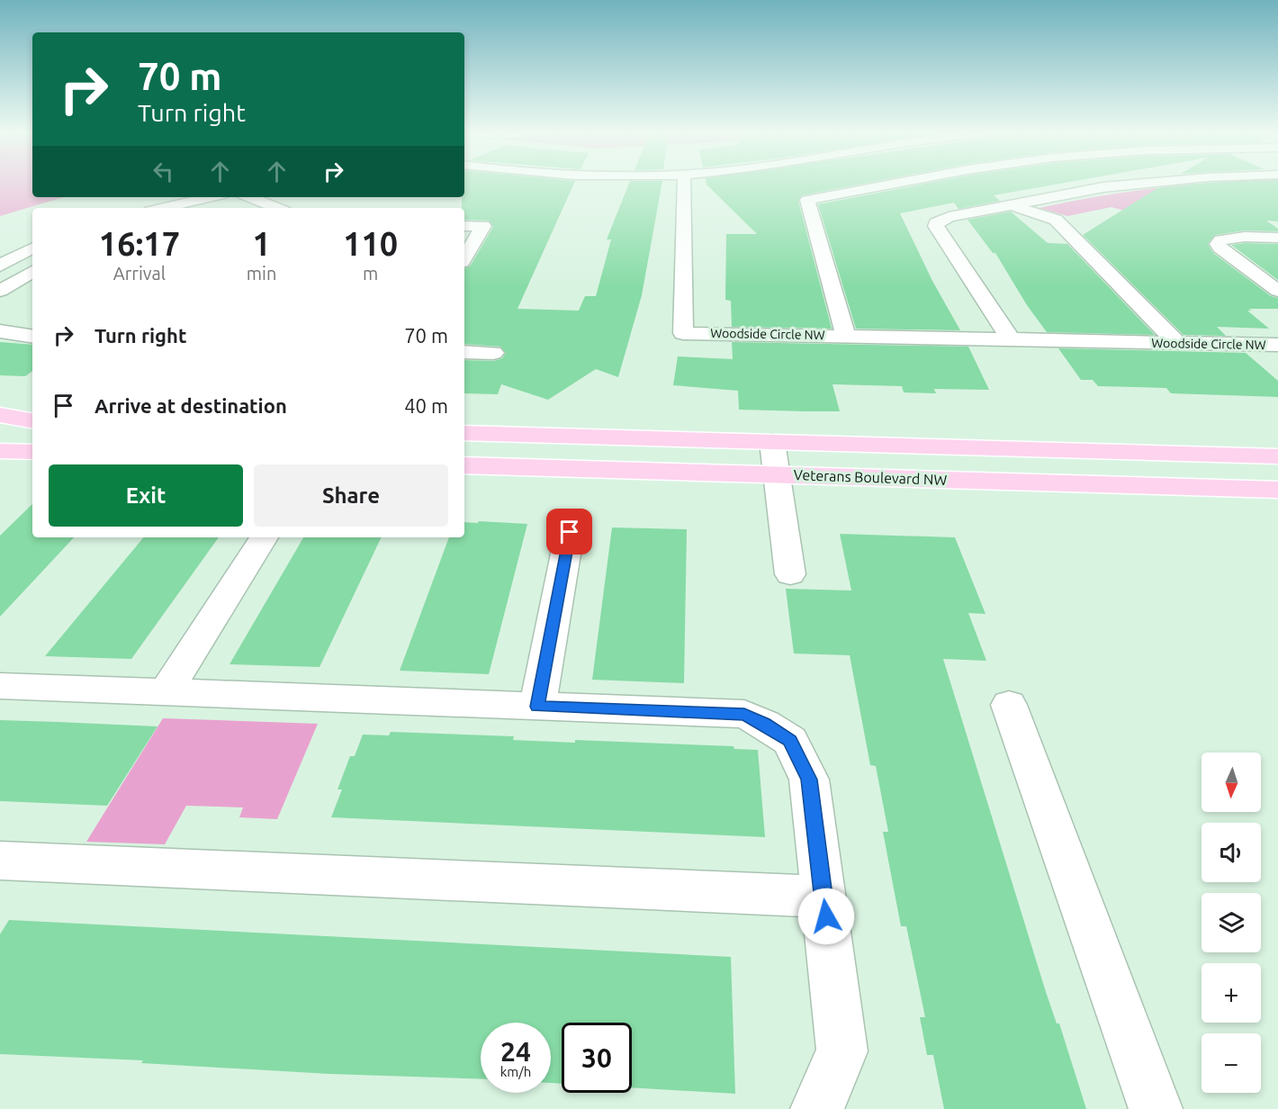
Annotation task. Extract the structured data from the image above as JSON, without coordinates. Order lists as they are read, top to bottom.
{
  "streets": {
    "main road": ["Veterans Boulevard NW"],
    "street": ["Woodside Circle NW"]
  },
  "north": "bottom",
  "page": {
    "turn": ["70 m", "Turn right"],
    "eta": [
      "16:17",
      "Arrival",
      "1",
      "min",
      "110",
      "m"
    ],
    "list": [
      {
        "name": "Turn right",
        "value": "70 m"
      },
      {
        "name": "Arrive at destination",
        "value": "40 m"
      }
    ],
    "buttons": ["Exit", "Share"],
    "map_buttons": ["+", "−"],
    "speed": "24 km/h",
    "limit": "30"
  }
}
